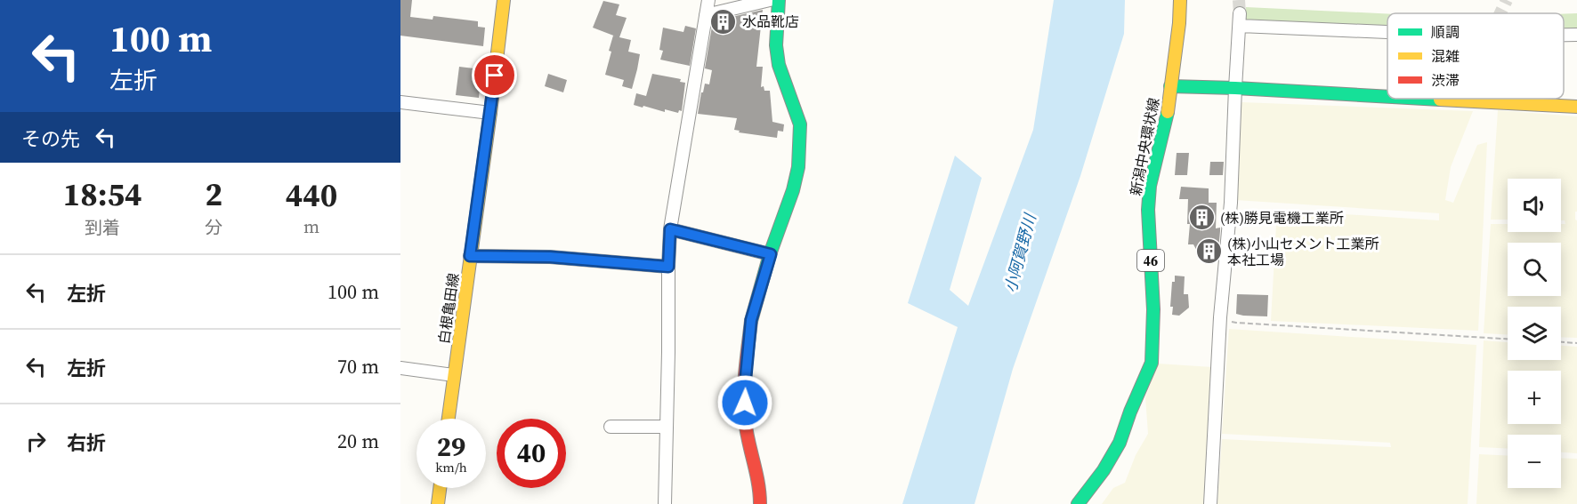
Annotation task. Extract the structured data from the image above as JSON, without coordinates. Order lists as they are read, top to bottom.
{
  "streets": {
    "main road": ["新潟中央環状線", "46", "白根亀田線"]
  },
  "water": ["小阿賀野川"],
  "places": {
    "building": ["水品靴店", "(株)勝見電機工業所", "(株)小山セメント工業所 本社工場"]
  },
  "legend": ["順調", "混雑", "渋滞"],
  "page": {
    "turn": ["100 m", "左折"],
    "then": "その先",
    "eta": [
      "18:54",
      "到着",
      "2",
      "分",
      "440",
      "m"
    ],
    "map_buttons": ["+", "−"],
    "list": [
      {
        "name": "左折",
        "value": "100 m"
      },
      {
        "name": "左折",
        "value": "70 m"
      },
      {
        "name": "右折",
        "value": "20 m"
      }
    ],
    "speed": "29 km/h",
    "limit": "40"
  }
}
